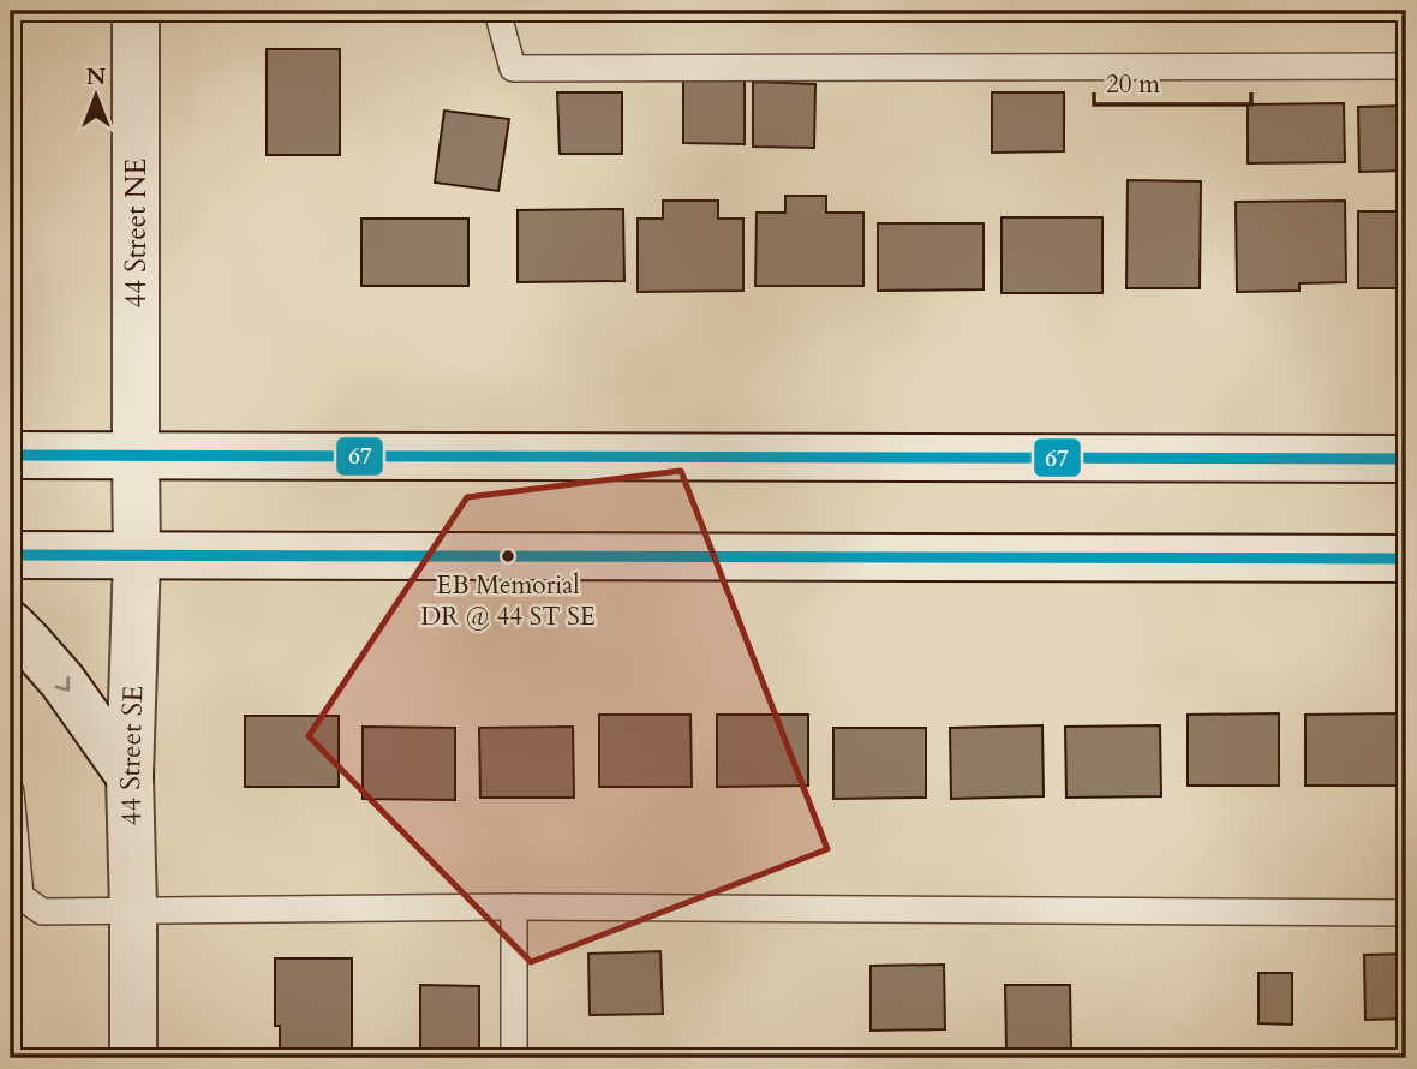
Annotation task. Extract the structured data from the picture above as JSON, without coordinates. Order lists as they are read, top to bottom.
{
  "streets": {
    "main road": ["44 Street NE", "44 Street SE"]
  },
  "crossings": [
    ["44 Street NE", "44 Street SE"]
  ],
  "places": ["EB Memorial DR @ 44 ST SE"],
  "lines": ["transit line 67"],
  "scale_bar": "20 m",
  "north": "top"
}
